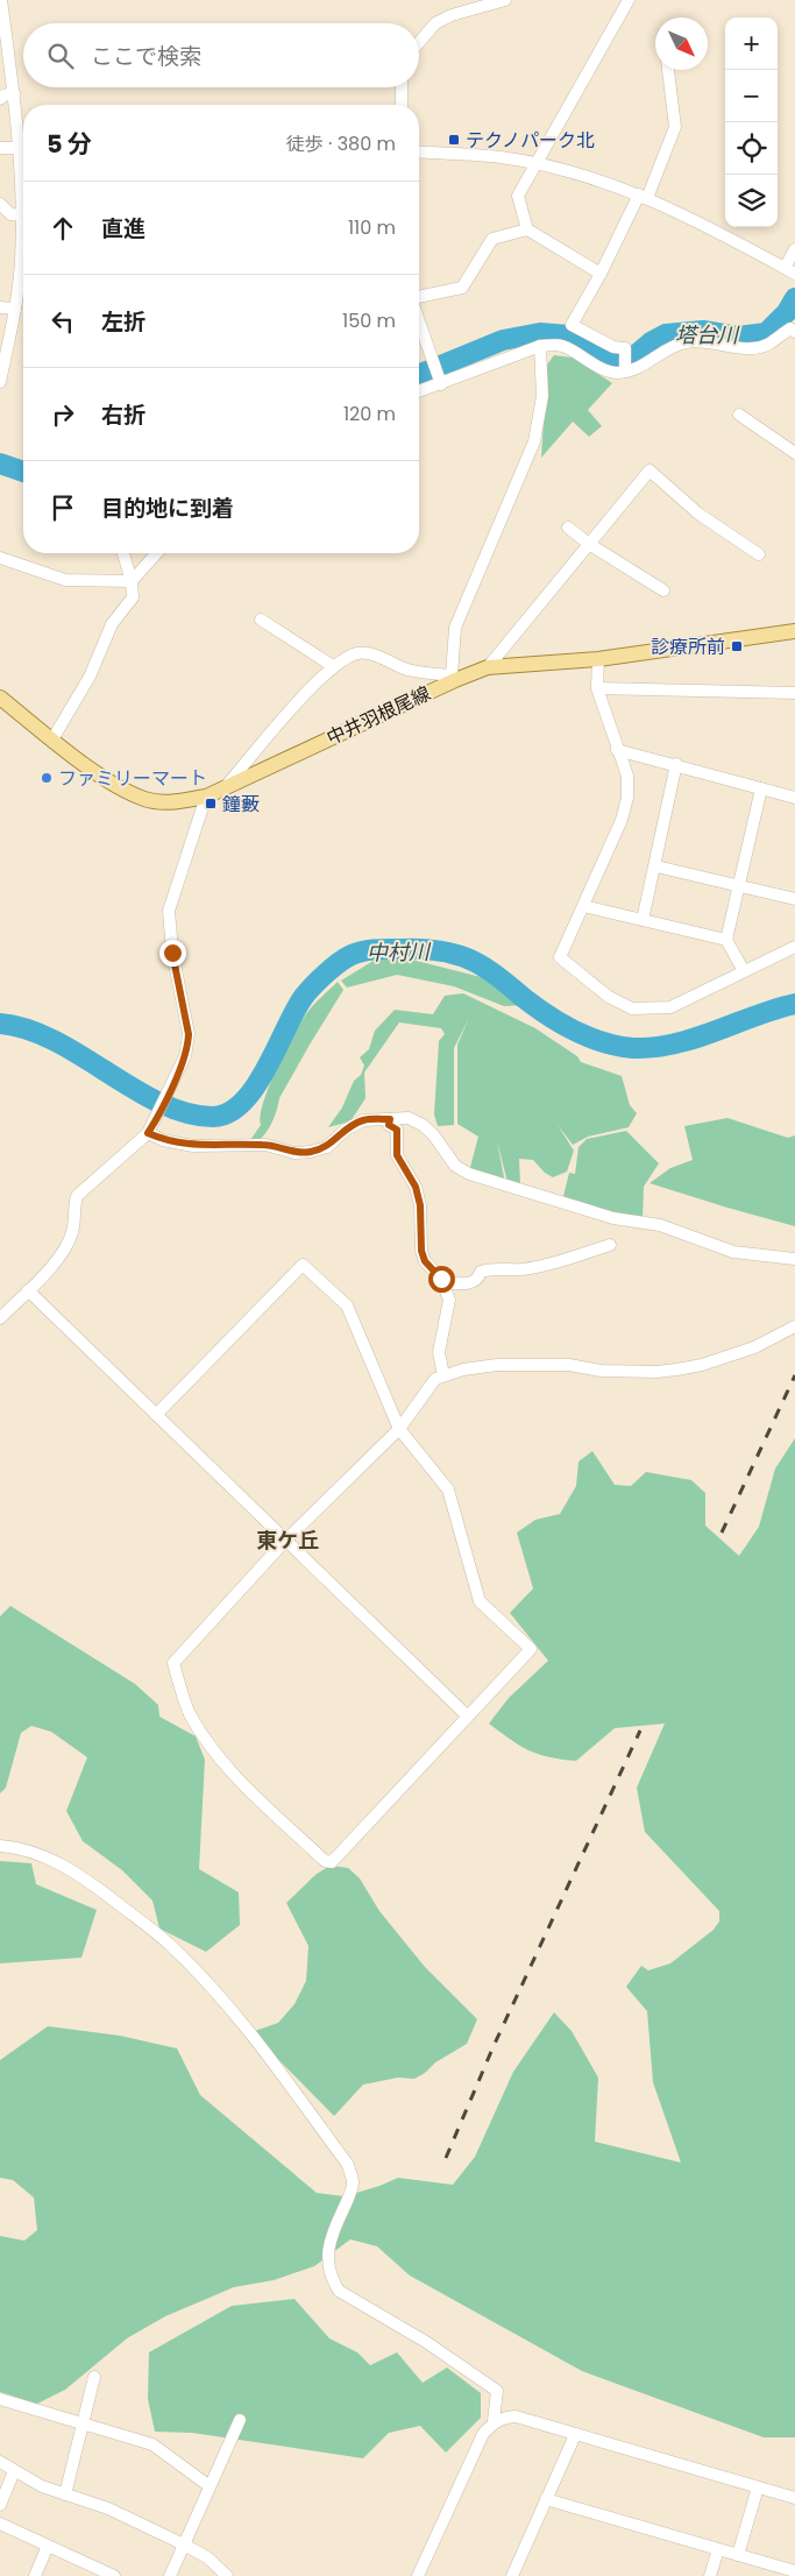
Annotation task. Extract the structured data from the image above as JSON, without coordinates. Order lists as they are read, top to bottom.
{
  "streets": {
    "main road": ["中井羽根尾線"]
  },
  "districts": ["東ケ丘"],
  "water": ["塔台川", "中村川"],
  "places": {
    "transit": ["テクノパーク北", "診療所前", "鐘藪"],
    "other": ["ファミリーマート"]
  },
  "north": "bottom right",
  "page": {
    "map_buttons": ["+", "−"],
    "search": "ここで検索",
    "heading": ["5 分", "徒歩 · 380 m"],
    "list": [
      ["直進", "110 m"],
      ["左折", "150 m"],
      ["右折", "120 m"],
      "目的地に到着"
    ]
  }
}
